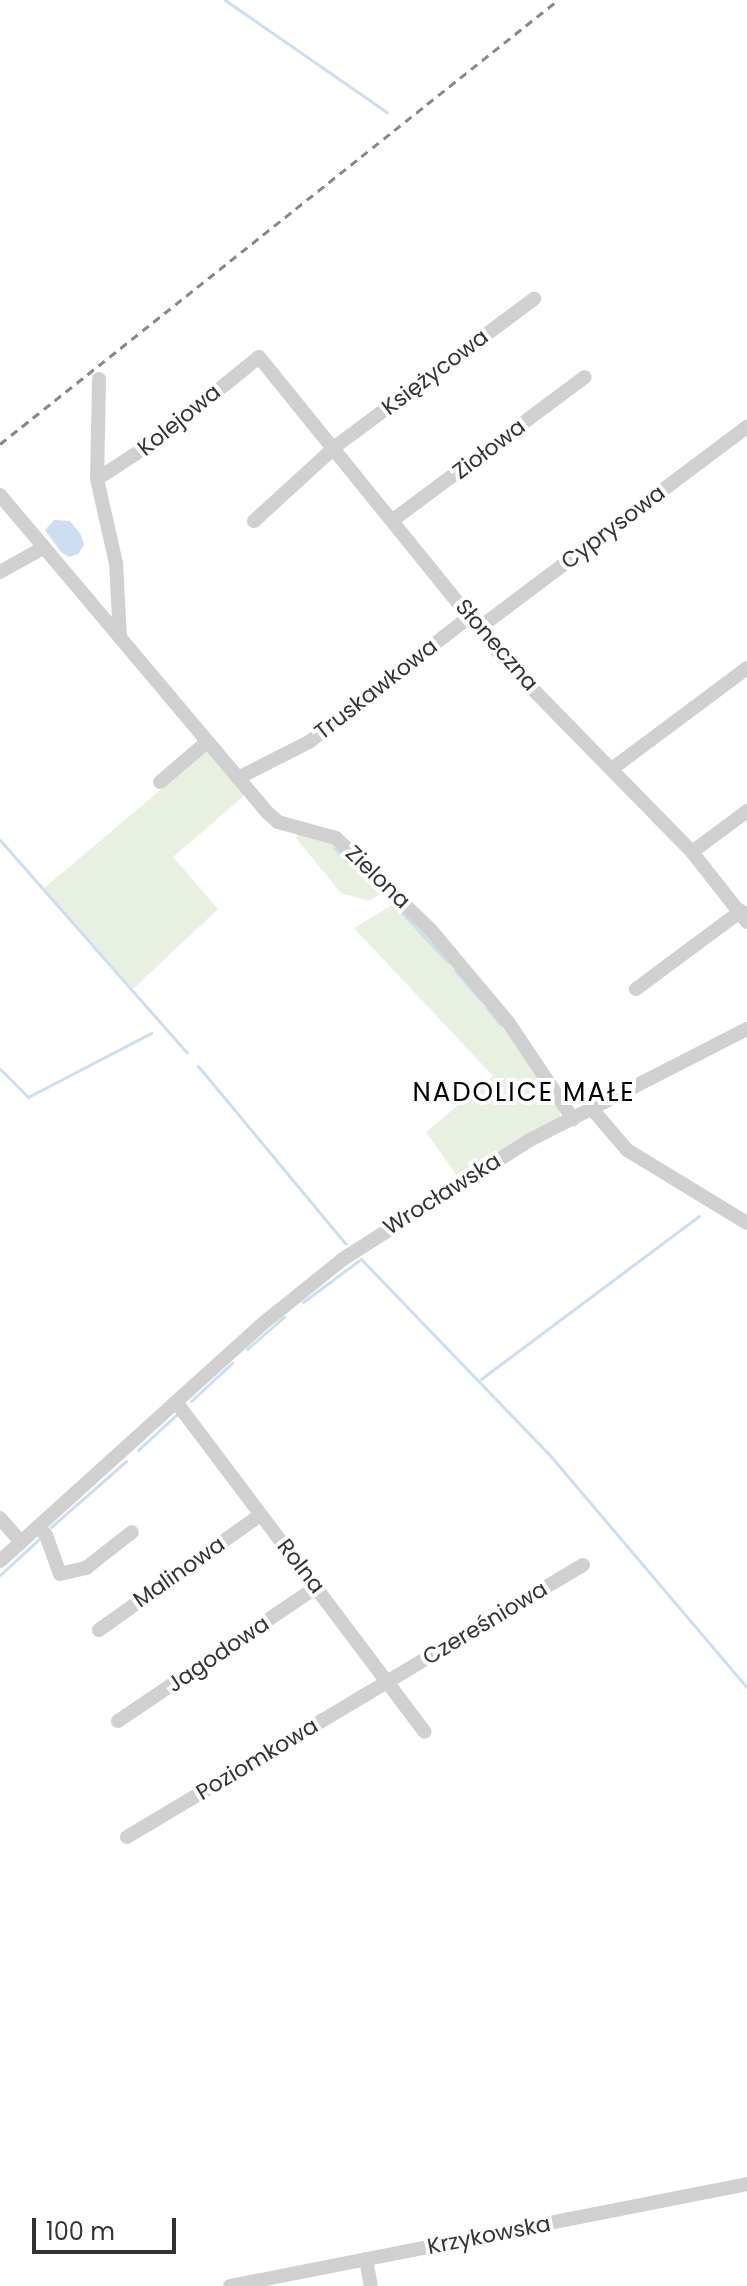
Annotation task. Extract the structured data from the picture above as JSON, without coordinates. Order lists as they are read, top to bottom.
{
  "streets": {
    "street": [
      "Księżycowa",
      "Kolejowa",
      "Ziołowa",
      "Cyprysowa",
      "Słoneczna",
      "Truskawkowa",
      "Zielona",
      "Wrocławska",
      "Rolna",
      "Malinowa",
      "Czereśniowa",
      "Jagodowa",
      "Poziomkowa",
      "Krzykowska"
    ]
  },
  "crossings": [
    ["Księżycowa", "Słoneczna"],
    ["Kolejowa", "Słoneczna"],
    ["Ziołowa", "Słoneczna"],
    ["Cyprysowa", "Słoneczna"],
    ["Słoneczna", "Truskawkowa"],
    ["Truskawkowa", "Zielona"],
    ["Zielona", "Wrocławska"],
    ["Wrocławska", "Rolna"],
    ["Rolna", "Malinowa"],
    ["Rolna", "Czereśniowa"],
    ["Rolna", "Jagodowa"],
    ["Rolna", "Poziomkowa"],
    ["Czereśniowa", "Poziomkowa"]
  ],
  "districts": ["NADOLICE MAŁE"],
  "scale_bar": "100 m"
}
